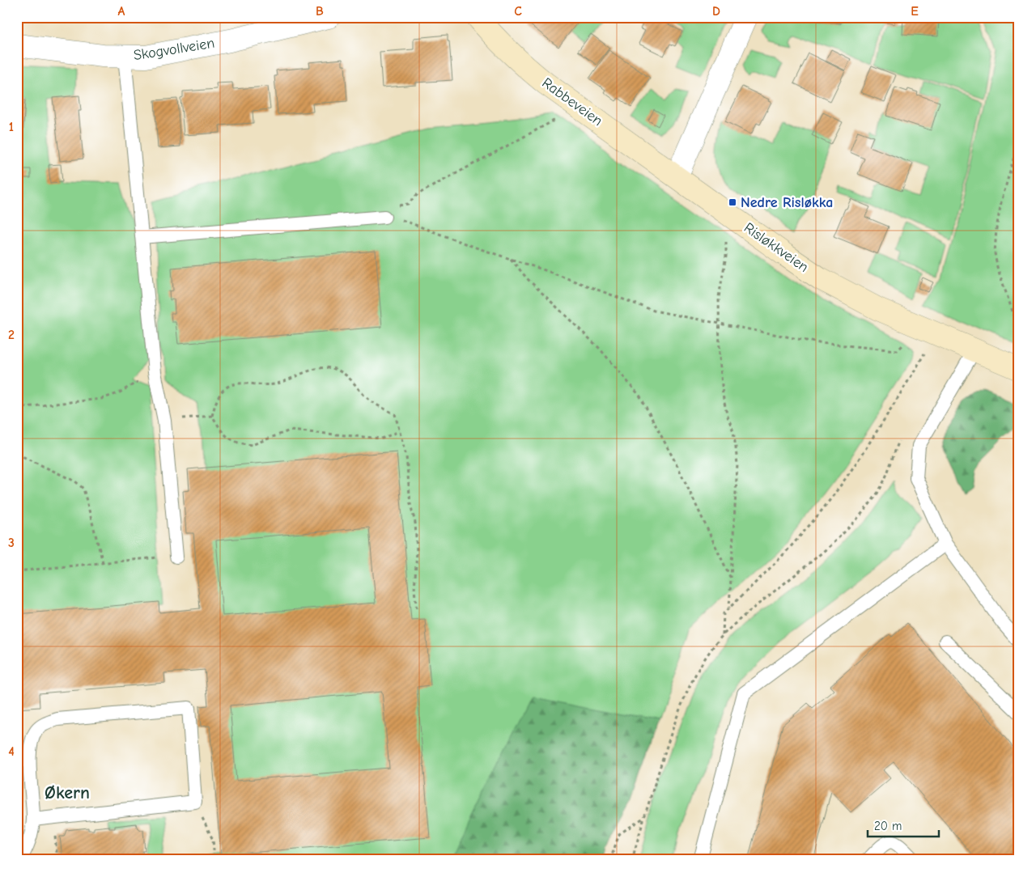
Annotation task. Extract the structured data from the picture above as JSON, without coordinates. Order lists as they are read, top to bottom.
{
  "streets": {
    "street": ["Skogvollveien", "Rabbeveien", "Risløkkveien"]
  },
  "crossings": [
    ["Rabbeveien", "Risløkkveien"]
  ],
  "districts": ["Økern"],
  "places": {
    "transit": ["Nedre Risløkka"]
  },
  "scale_bar": "20 m",
  "grid": {
    "columns": [
      "A",
      "B",
      "C",
      "D",
      "E"
    ],
    "rows": [
      "1",
      "2",
      "3",
      "4"
    ]
  }
}
